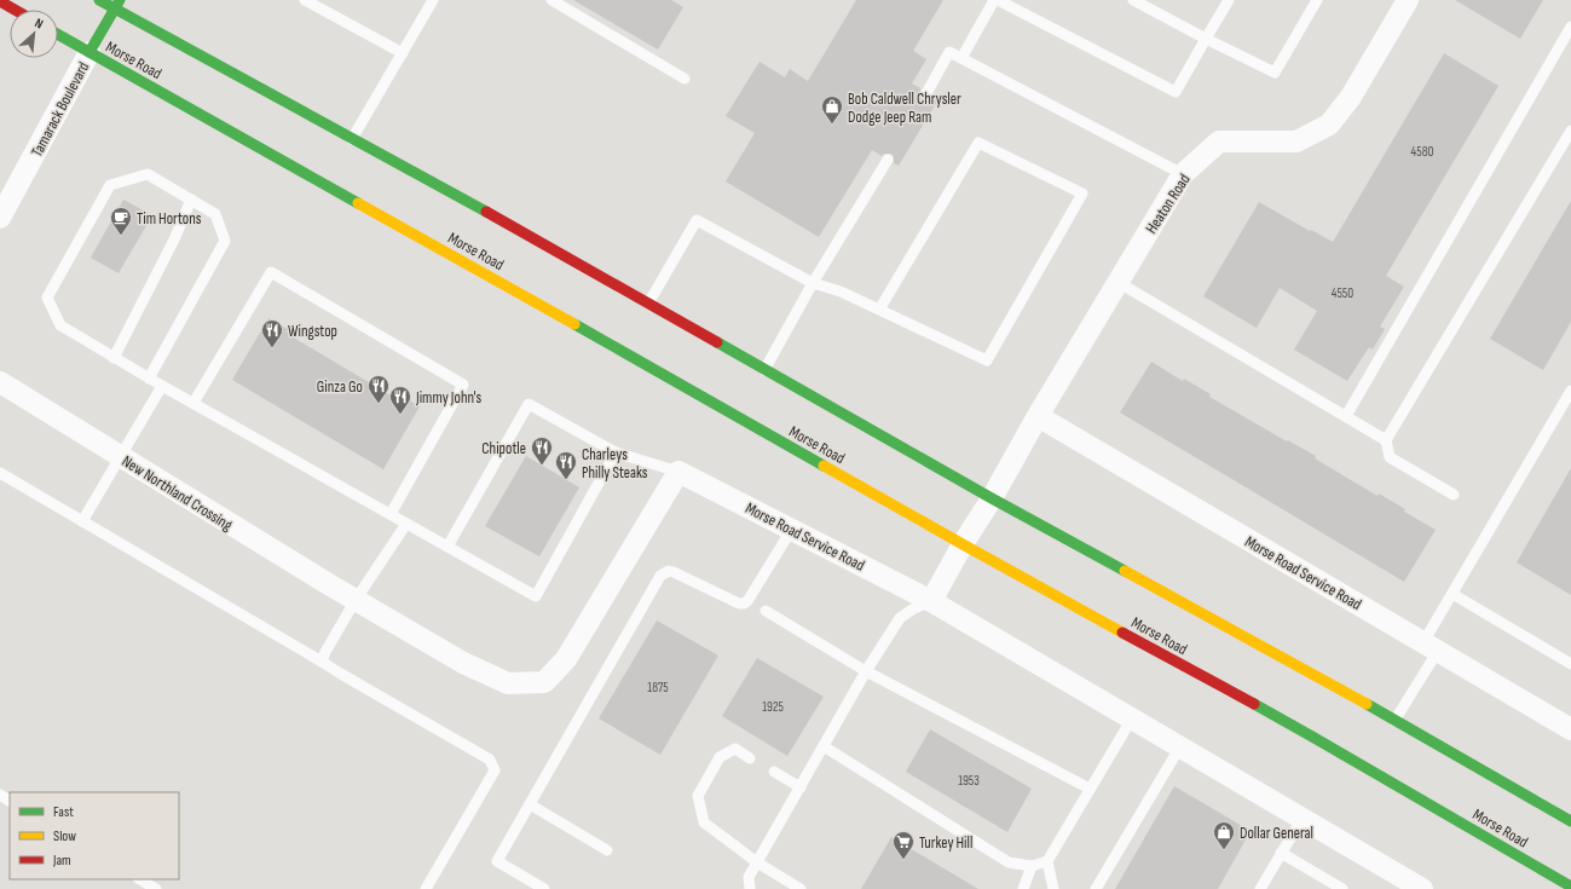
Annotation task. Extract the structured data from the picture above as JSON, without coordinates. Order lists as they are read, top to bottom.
{
  "streets": {
    "main road": ["Morse Road", "Tamarack Boulevard"],
    "street": ["Heaton Road", "New Northland Crossing", "Morse Road Service Road"]
  },
  "crossings": [
    ["Morse Road", "Tamarack Boulevard"],
    ["Heaton Road", "Morse Road Service Road"],
    ["New Northland Crossing", "Morse Road Service Road"]
  ],
  "places": {
    "shop": ["Bob Caldwell Chrysler Dodge Jeep Ram", "Dollar General"],
    "cafe": ["Tim Hortons"],
    "restaurant": [
      "Wingstop",
      "Ginza Go",
      "Jimmy John's",
      "Chipotle",
      "Charleys Philly Steaks"
    ],
    "supermarket": ["Turkey Hill"]
  },
  "house_numbers": [
    "4580",
    "4550",
    "1875",
    "1925",
    "1953"
  ],
  "legend": ["Fast", "Slow", "Jam"],
  "north": "top right"
}
